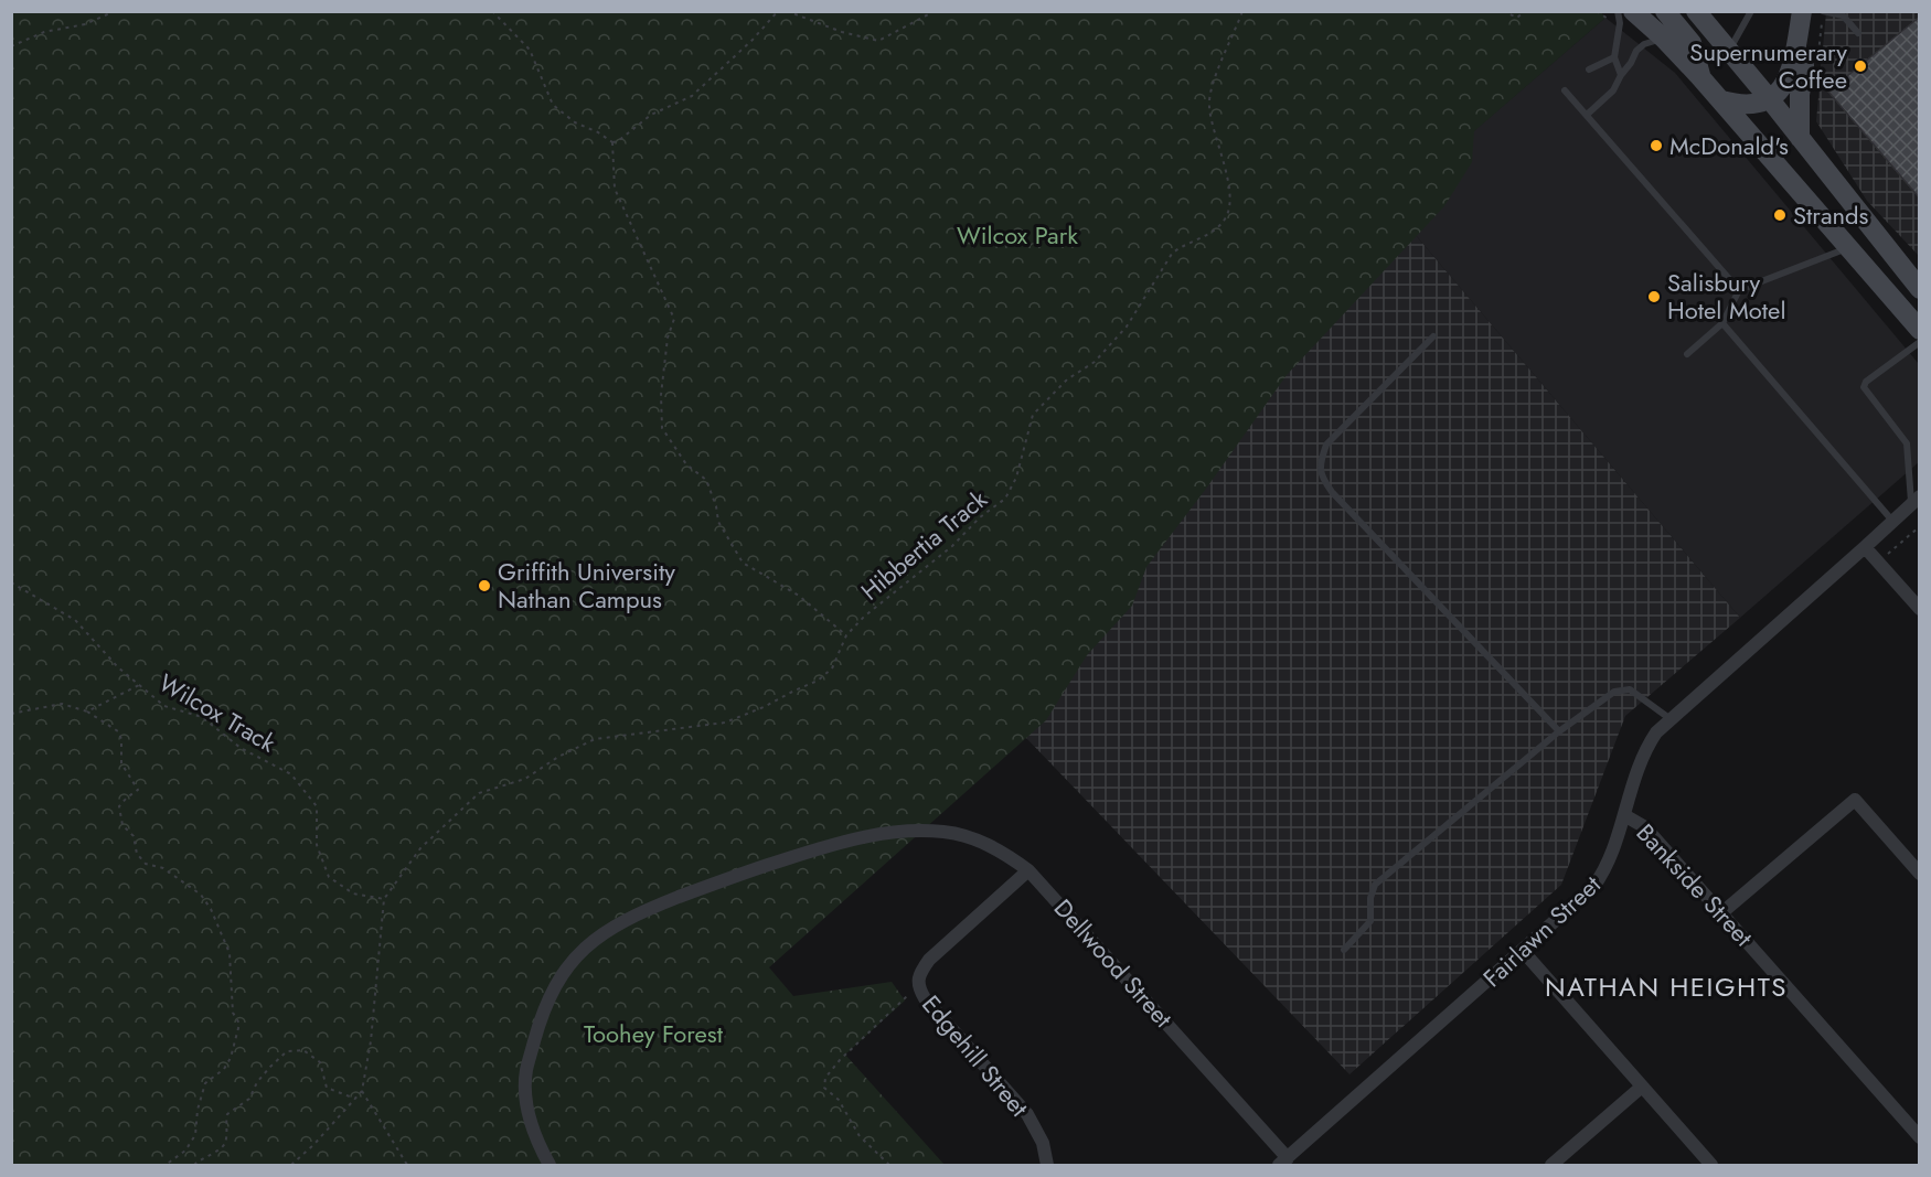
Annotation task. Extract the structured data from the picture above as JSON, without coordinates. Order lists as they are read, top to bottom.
{
  "streets": {
    "street": [
      "Bankside Street",
      "Fairlawn Street",
      "Dellwood Street",
      "Edgehill Street"
    ],
    "path": ["Hibbertia Track", "Wilcox Track"]
  },
  "crossings": [
    ["Hibbertia Track", "Wilcox Track"],
    ["Bankside Street", "Fairlawn Street"],
    ["Fairlawn Street", "Dellwood Street"],
    ["Dellwood Street", "Edgehill Street"]
  ],
  "districts": ["NATHAN HEIGHTS"],
  "parks": ["Wilcox Park", "Toohey Forest"],
  "places": [
    "Supernumerary Coffee",
    "McDonald's",
    "Strands",
    "Salisbury Hotel Motel",
    "Griffith University Nathan Campus"
  ]
}
